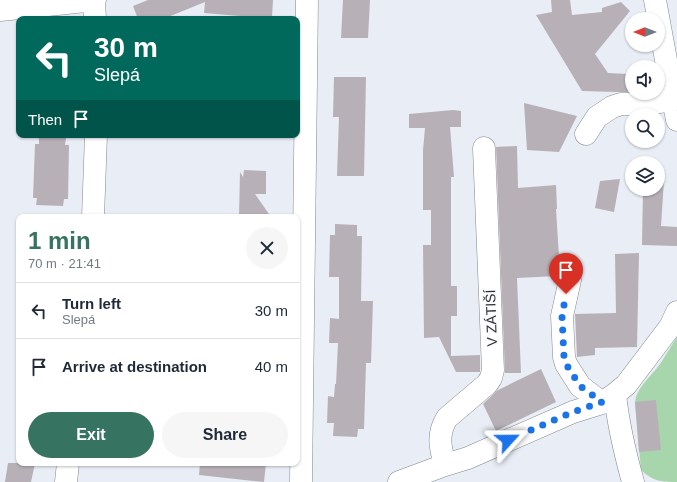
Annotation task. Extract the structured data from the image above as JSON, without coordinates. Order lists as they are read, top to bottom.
{
  "streets": {
    "street": ["V ZÁTIŠÍ"]
  },
  "north": "left",
  "page": {
    "turn": ["30 m", "Slepá"],
    "then": "Then",
    "heading": ["1 min", "70 m · 21:41"],
    "list": [
      {
        "name": "Turn left",
        "note": "Slepá",
        "value": "30 m"
      },
      {
        "name": "Arrive at destination",
        "value": "40 m"
      }
    ],
    "buttons": ["Exit", "Share"]
  }
}
